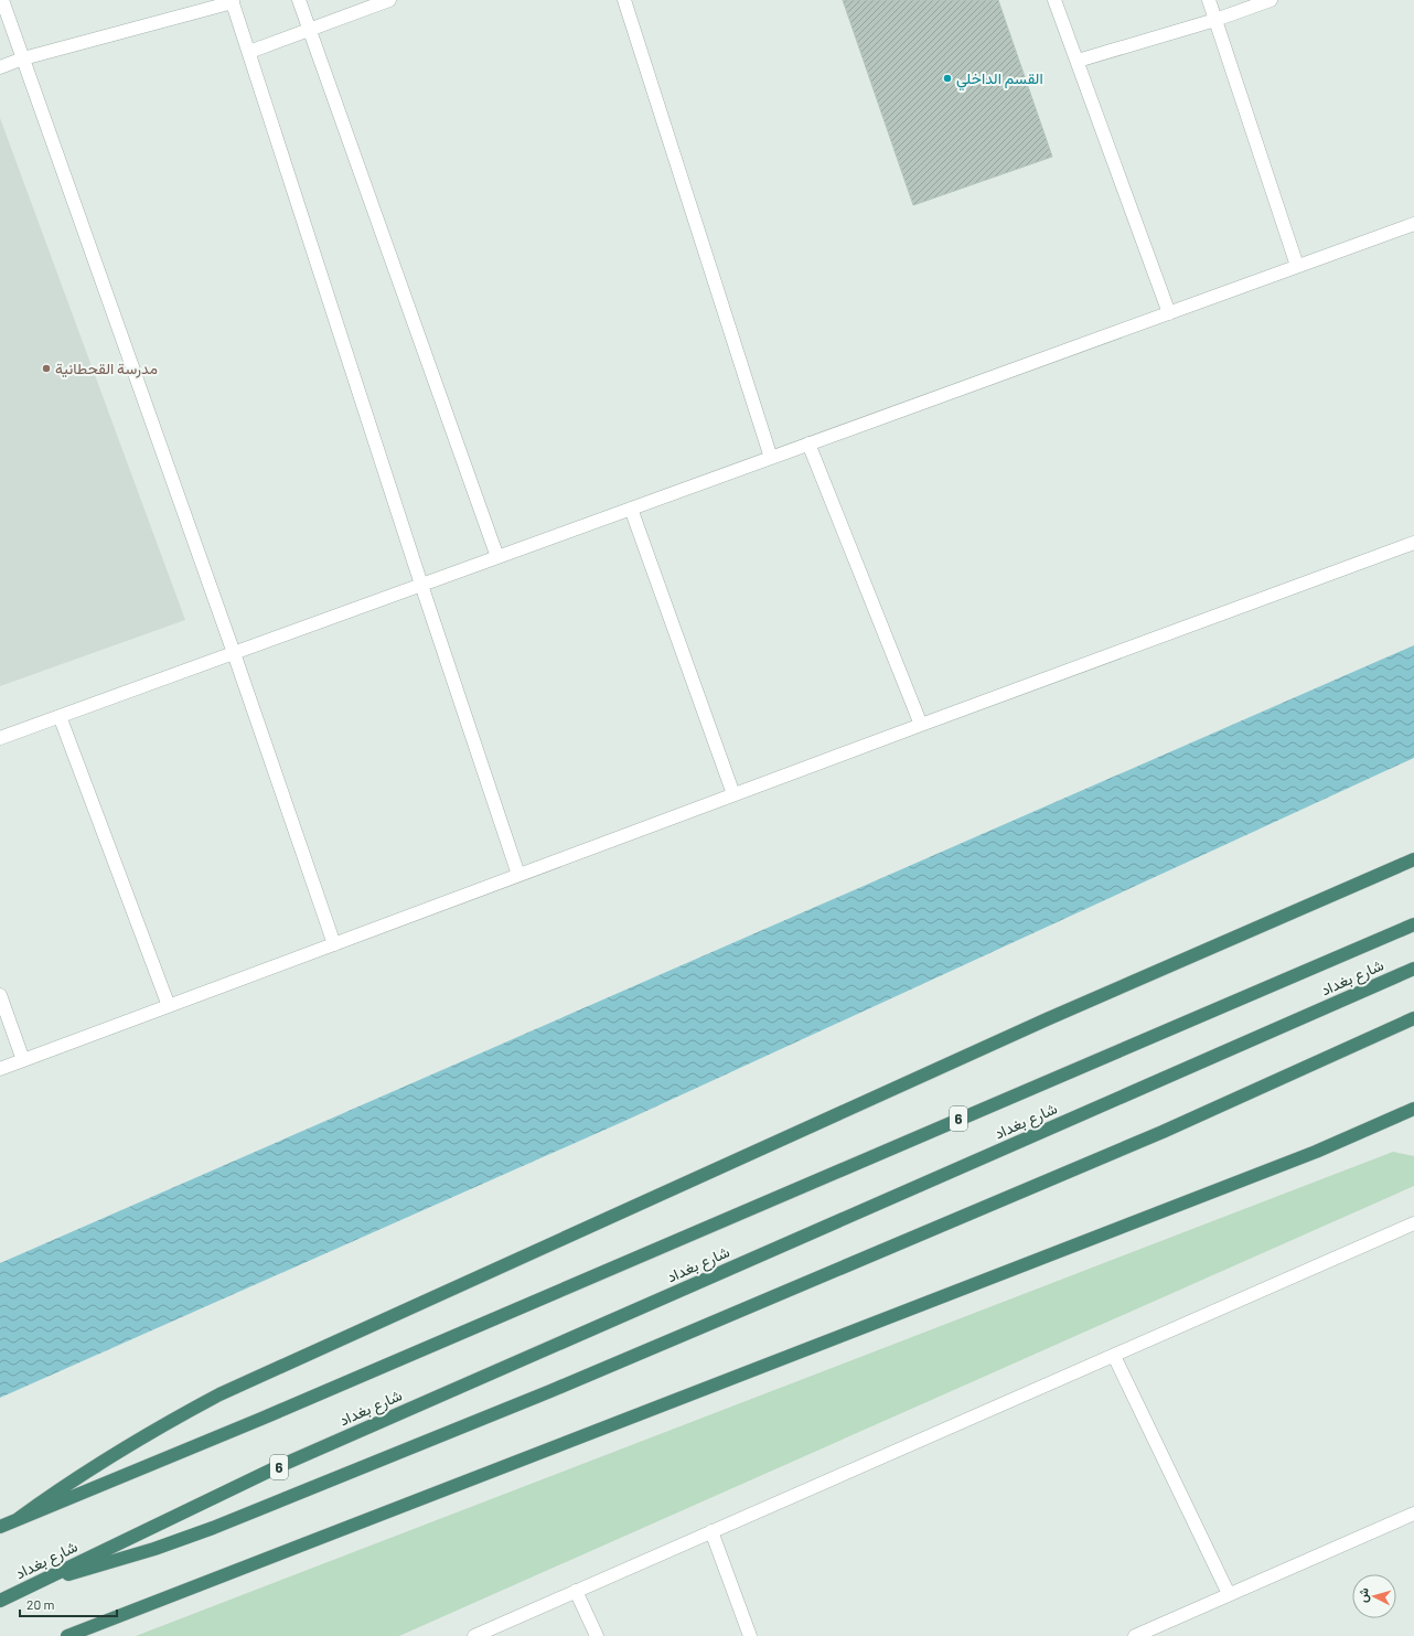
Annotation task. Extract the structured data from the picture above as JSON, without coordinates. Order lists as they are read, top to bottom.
{
  "streets": {
    "highway": ["شارع بغداد", "6"]
  },
  "places": ["القسم الداخلي", "مدرسة القحطانية"],
  "scale_bar": "20 m",
  "north": "left"
}
